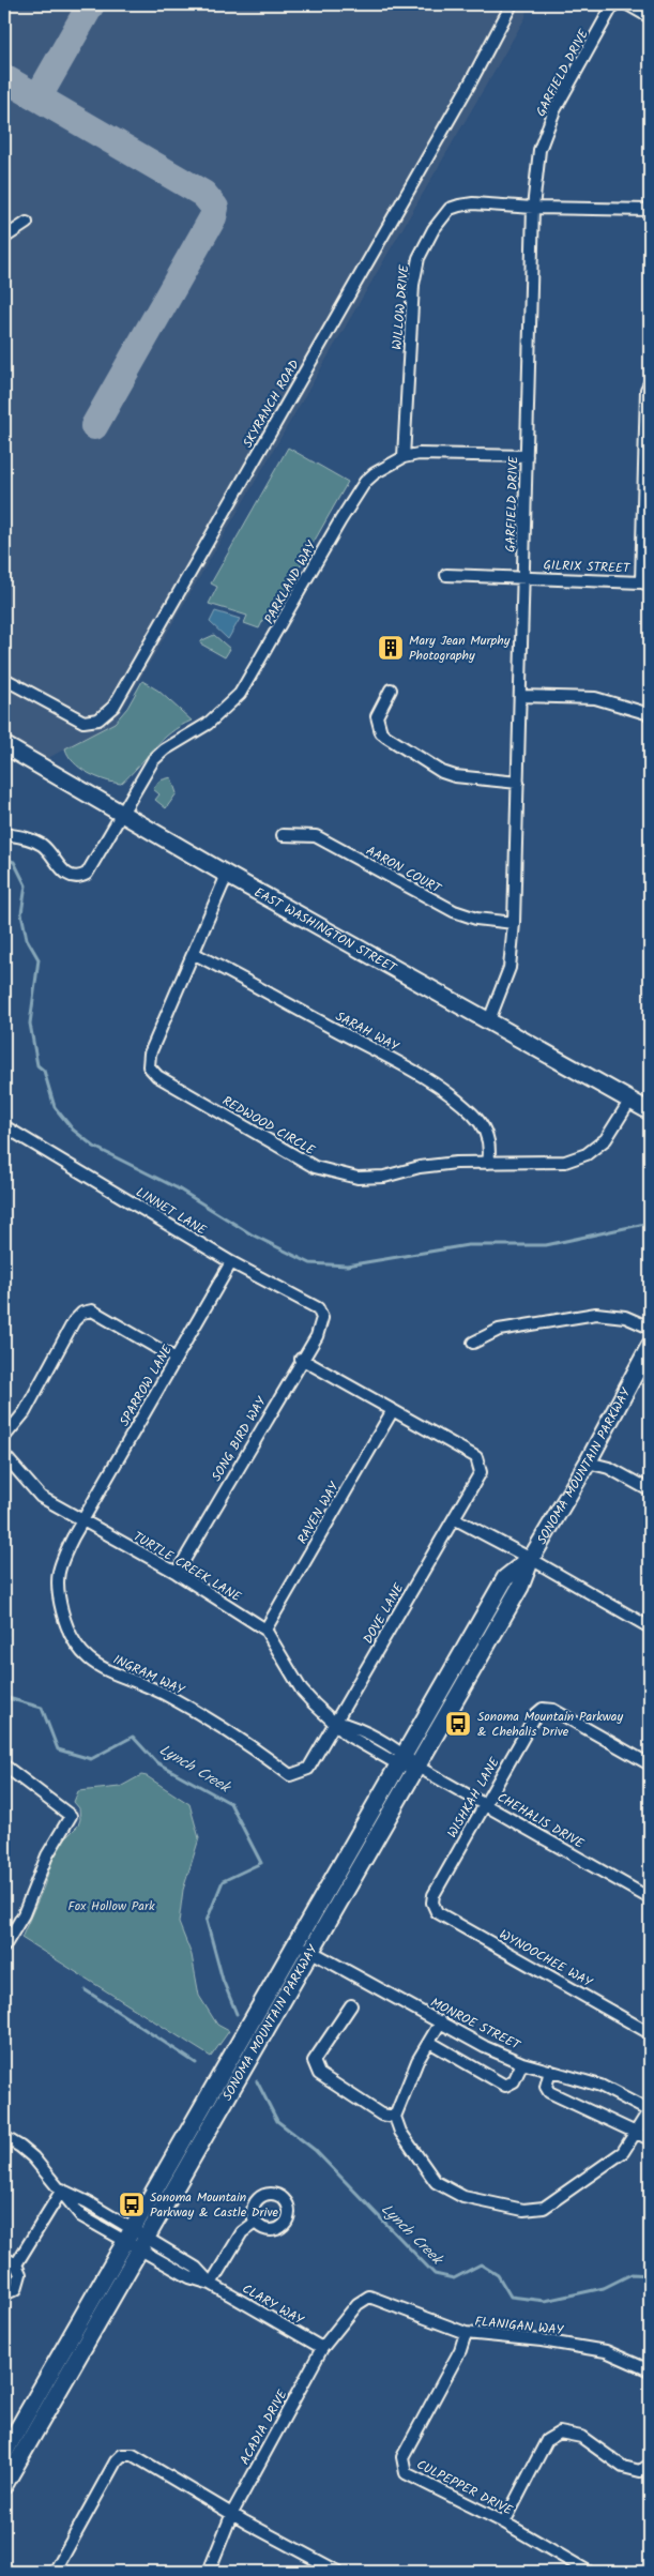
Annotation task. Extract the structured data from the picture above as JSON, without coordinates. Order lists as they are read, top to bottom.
{
  "streets": {
    "main road": ["EAST WASHINGTON STREET", "SONOMA MOUNTAIN PARKWAY"],
    "street": [
      "GARFIELD DRIVE",
      "WILLOW DRIVE",
      "SKYRANCH ROAD",
      "GILRIX STREET",
      "PARKLAND WAY",
      "AARON COURT",
      "SARAH WAY",
      "REDWOOD CIRCLE",
      "LINNET LANE",
      "SPARROW LANE",
      "SONG BIRD WAY",
      "RAVEN WAY",
      "TURTLE CREEK LANE",
      "DOVE LANE",
      "INGRAM WAY",
      "WISHKAH LANE",
      "CHEHALIS DRIVE",
      "WYNOOCHEE WAY",
      "MONROE STREET",
      "CLARY WAY",
      "FLANIGAN WAY",
      "ACADIA DRIVE",
      "CULPEPPER DRIVE"
    ]
  },
  "crossings": [
    ["GARFIELD DRIVE", "WILLOW DRIVE"],
    ["GARFIELD DRIVE", "GILRIX STREET"],
    ["GARFIELD DRIVE", "PARKLAND WAY"],
    ["GARFIELD DRIVE", "AARON COURT"],
    ["GARFIELD DRIVE", "EAST WASHINGTON STREET"],
    ["WILLOW DRIVE", "PARKLAND WAY"],
    ["PARKLAND WAY", "EAST WASHINGTON STREET"],
    ["EAST WASHINGTON STREET", "REDWOOD CIRCLE"],
    ["SARAH WAY", "REDWOOD CIRCLE"],
    ["LINNET LANE", "SPARROW LANE"],
    ["LINNET LANE", "SONG BIRD WAY"],
    ["SPARROW LANE", "TURTLE CREEK LANE"],
    ["SPARROW LANE", "INGRAM WAY"],
    ["SONG BIRD WAY", "TURTLE CREEK LANE"],
    ["SONOMA MOUNTAIN PARKWAY", "TURTLE CREEK LANE"],
    ["SONOMA MOUNTAIN PARKWAY", "CHEHALIS DRIVE"],
    ["SONOMA MOUNTAIN PARKWAY", "MONROE STREET"],
    ["SONOMA MOUNTAIN PARKWAY", "CLARY WAY"],
    ["RAVEN WAY", "TURTLE CREEK LANE"],
    ["TURTLE CREEK LANE", "DOVE LANE"],
    ["TURTLE CREEK LANE", "INGRAM WAY"],
    ["TURTLE CREEK LANE", "CHEHALIS DRIVE"],
    ["DOVE LANE", "INGRAM WAY"],
    ["WISHKAH LANE", "CHEHALIS DRIVE"],
    ["WISHKAH LANE", "WYNOOCHEE WAY"],
    ["CLARY WAY", "ACADIA DRIVE"],
    ["FLANIGAN WAY", "ACADIA DRIVE"],
    ["FLANIGAN WAY", "CULPEPPER DRIVE"]
  ],
  "water": ["Lynch Creek"],
  "parks": ["Fox Hollow Park"],
  "places": {
    "building": ["Mary Jean Murphy Photography"],
    "bus stop": ["Sonoma Mountain Parkway & Chehalis Drive", "Sonoma Mountain Parkway & Castle Drive"]
  }
}
